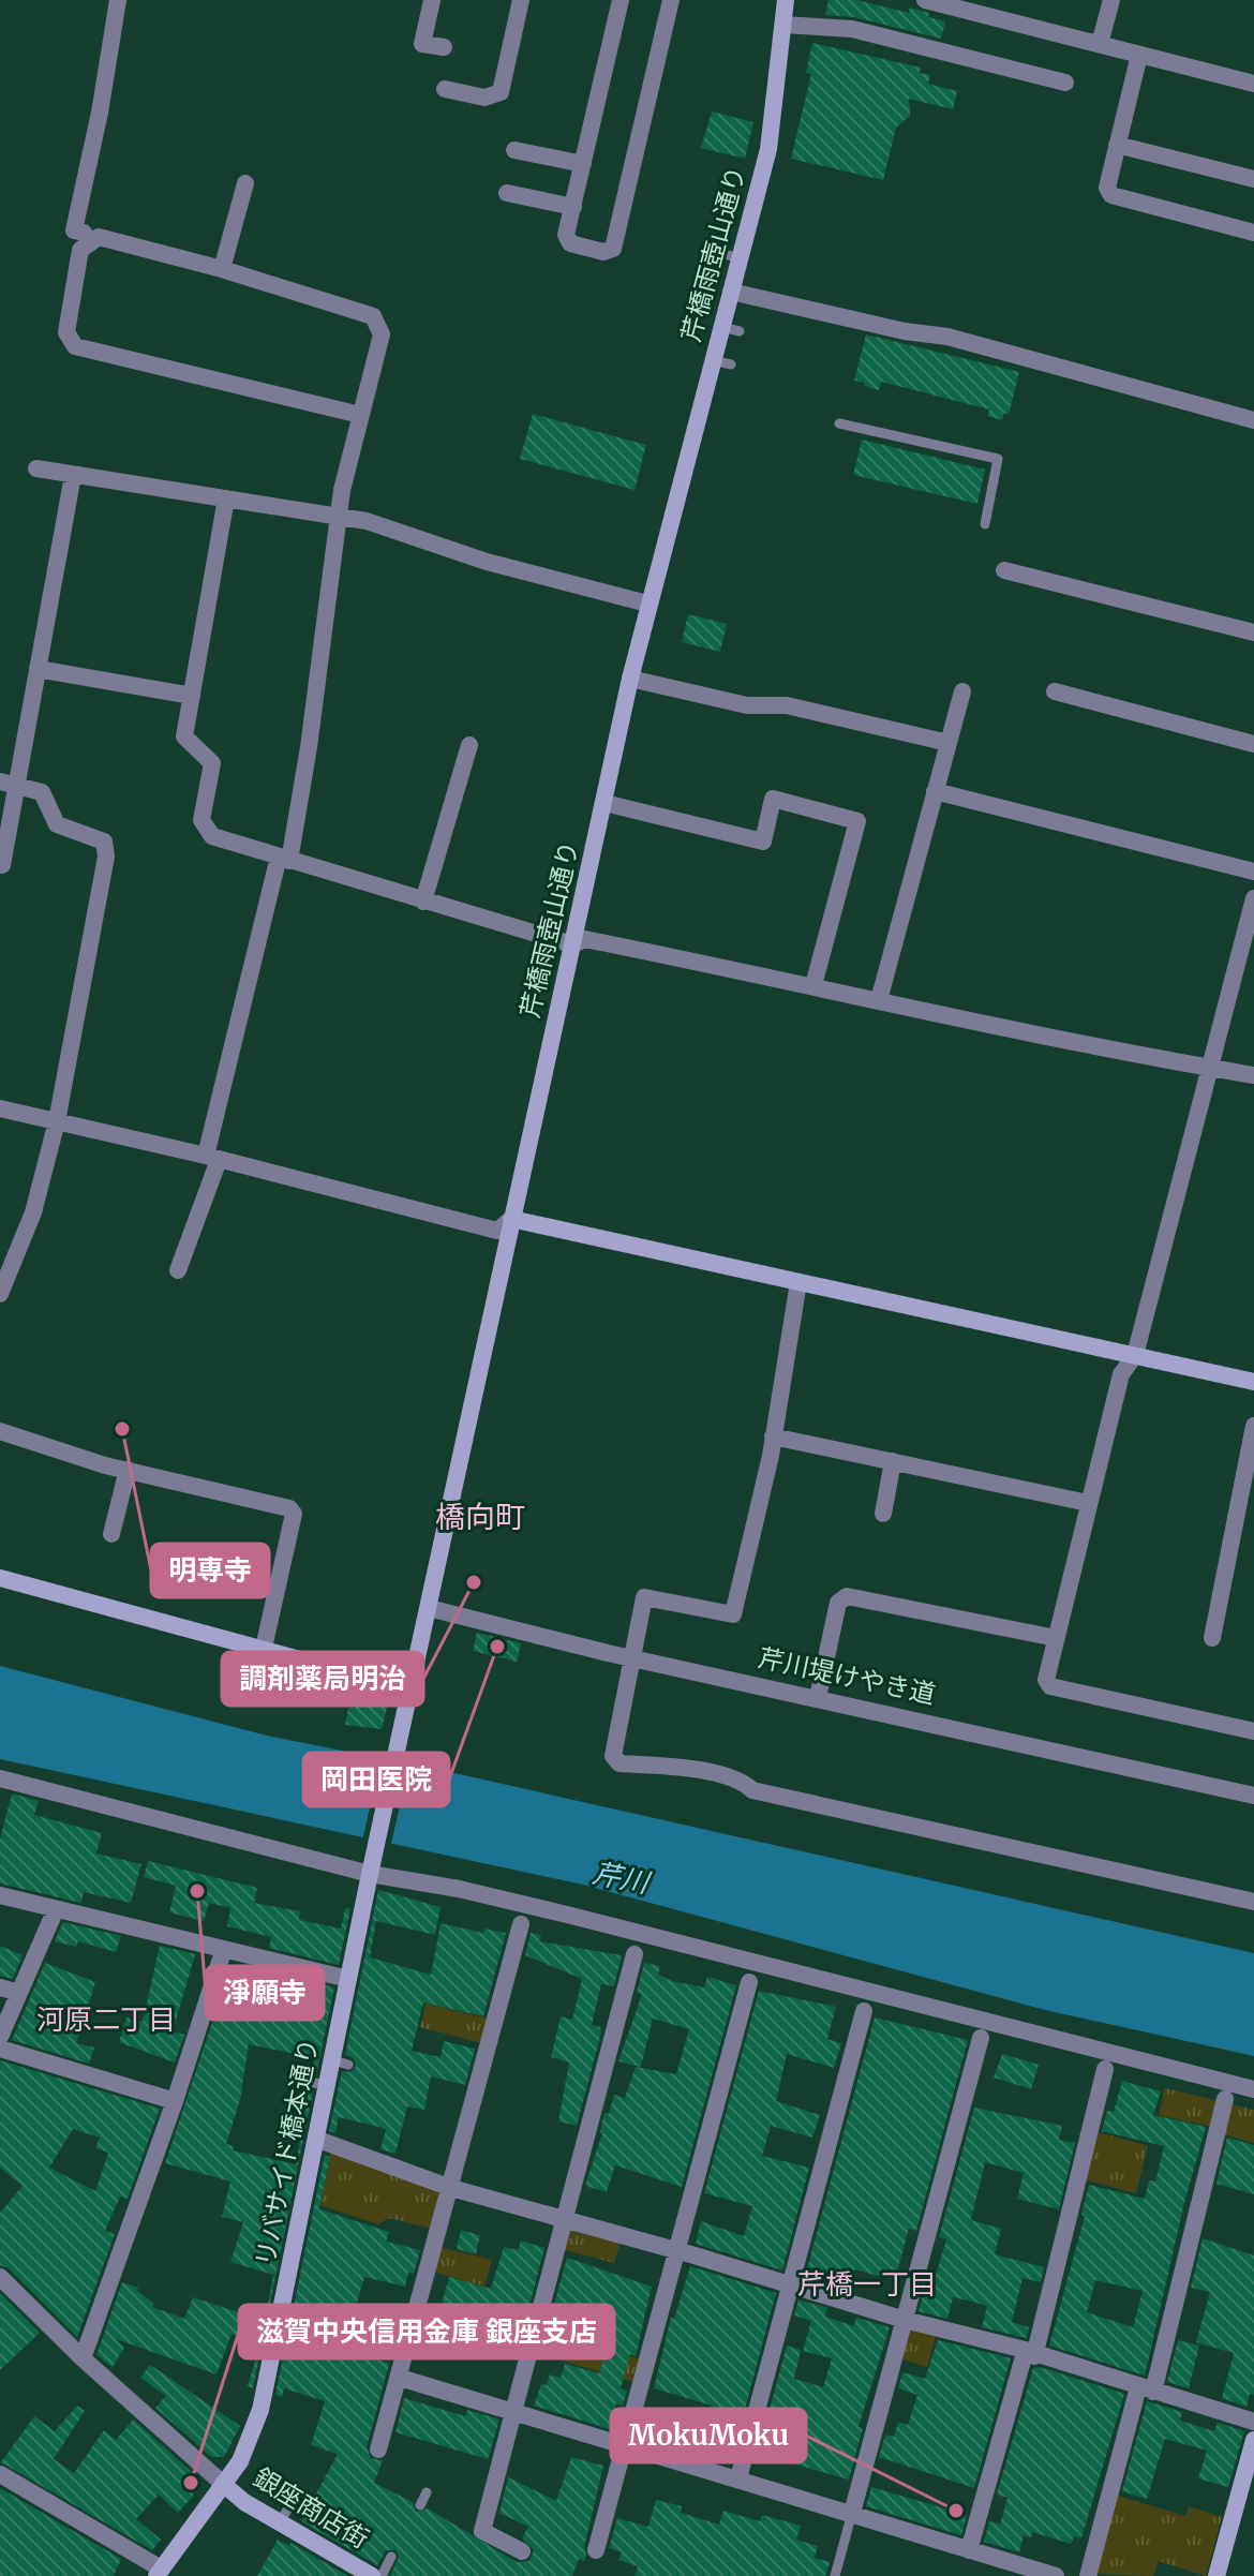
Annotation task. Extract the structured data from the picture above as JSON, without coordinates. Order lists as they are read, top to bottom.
{
  "streets": {
    "main road": ["芹橋雨壺山通り", "リバサイド橋本通り", "銀座商店街"],
    "street": ["芹川堤けやき道"]
  },
  "crossings": [
    ["芹橋雨壺山通り", "芹川堤けやき道"],
    ["芹橋雨壺山通り", "リバサイド橋本通り"],
    ["リバサイド橋本通り", "銀座商店街"]
  ],
  "districts": ["橋向町", "河原二丁目", "芹橋一丁目"],
  "water": ["芹川"],
  "places": [
    "明専寺",
    "調剤薬局明治",
    "岡田医院",
    "淨願寺",
    "滋賀中央信用金庫 銀座支店",
    "MokuMoku"
  ]
}
